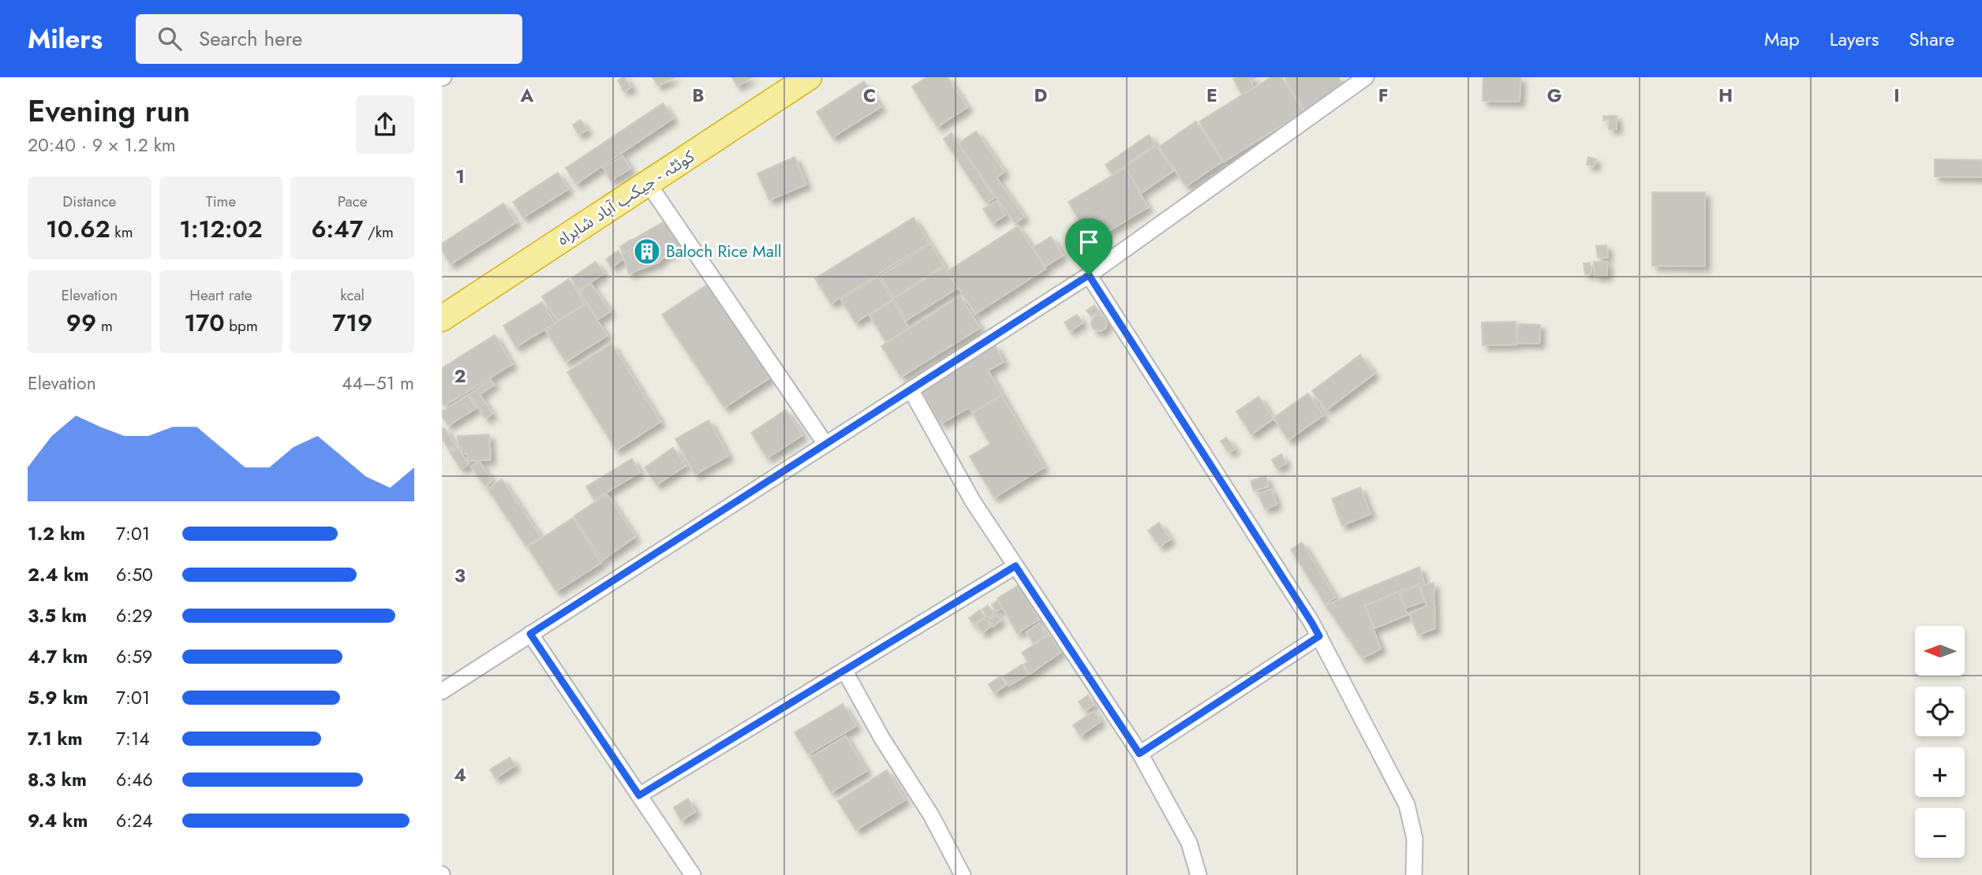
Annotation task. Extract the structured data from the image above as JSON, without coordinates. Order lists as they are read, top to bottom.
{
  "streets": {
    "highway": ["کوئٹہ - جیکب آباد شاہراہ"]
  },
  "places": {
    "building": ["Baloch Rice Mall"]
  },
  "north": "left",
  "page": {
    "header": "Milers",
    "search": "Search here",
    "nav": ["Map", "Layers", "Share"],
    "heading": ["Evening run", "20:40 · 9 × 1.2 km"],
    "stats": [
      ["Distance", "10.62 km"],
      ["Time", "1:12:02"],
      ["Pace", "6:47 /km"],
      ["Elevation", "99 m"],
      ["Heart rate", "170 bpm"],
      ["kcal", "719"]
    ],
    "chart": ["Elevation", "44–51 m"],
    "list": [
      {
        "name": "1.2 km",
        "note": "7:01"
      },
      {
        "name": "2.4 km",
        "note": "6:50"
      },
      {
        "name": "3.5 km",
        "note": "6:29"
      },
      {
        "name": "4.7 km",
        "note": "6:59"
      },
      {
        "name": "5.9 km",
        "note": "7:01"
      },
      {
        "name": "7.1 km",
        "note": "7:14"
      },
      {
        "name": "8.3 km",
        "note": "6:46"
      },
      {
        "name": "9.4 km",
        "note": "6:24"
      }
    ],
    "map_buttons": ["+", "−"]
  },
  "grid": {
    "columns": [
      "A",
      "B",
      "C",
      "D",
      "E",
      "F",
      "G",
      "H",
      "I"
    ],
    "rows": [
      "1",
      "2",
      "3",
      "4"
    ]
  }
}
